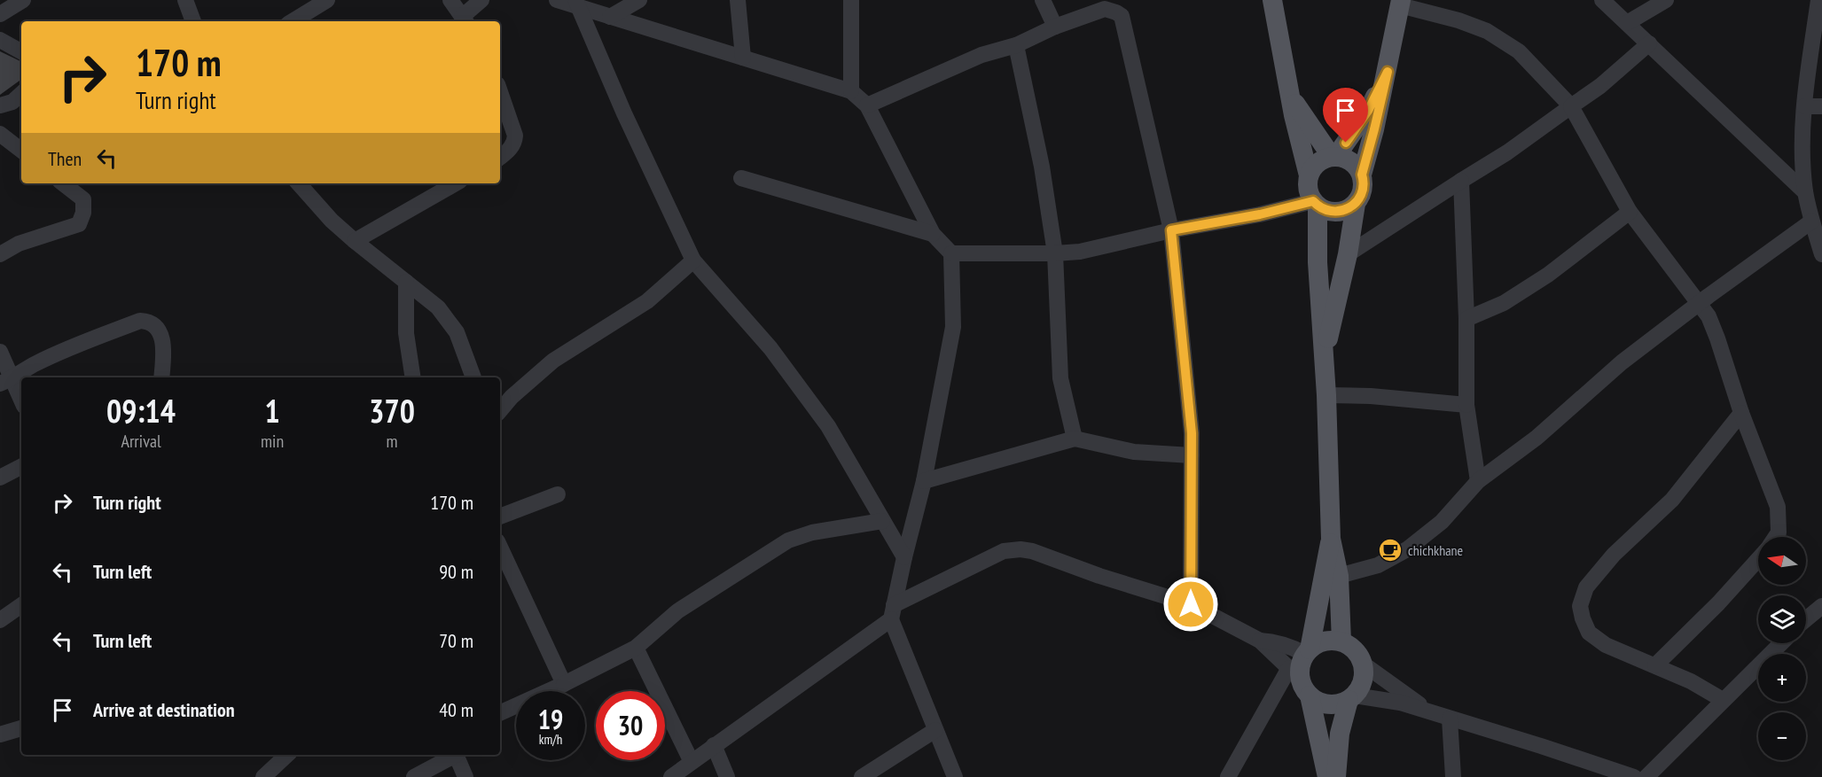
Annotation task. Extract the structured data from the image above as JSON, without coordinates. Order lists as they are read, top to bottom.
{
  "places": {
    "cafe": ["chichkhane"]
  },
  "north": "left",
  "page": {
    "turn": ["170 m", "Turn right"],
    "then": "Then",
    "eta": [
      "09:14",
      "Arrival",
      "1",
      "min",
      "370",
      "m"
    ],
    "list": [
      {
        "name": "Turn right",
        "value": "170 m"
      },
      {
        "name": "Turn left",
        "value": "90 m"
      },
      {
        "name": "Turn left",
        "value": "70 m"
      },
      {
        "name": "Arrive at destination",
        "value": "40 m"
      }
    ],
    "map_buttons": ["+", "−"],
    "speed": "19 km/h",
    "limit": "30"
  }
}
